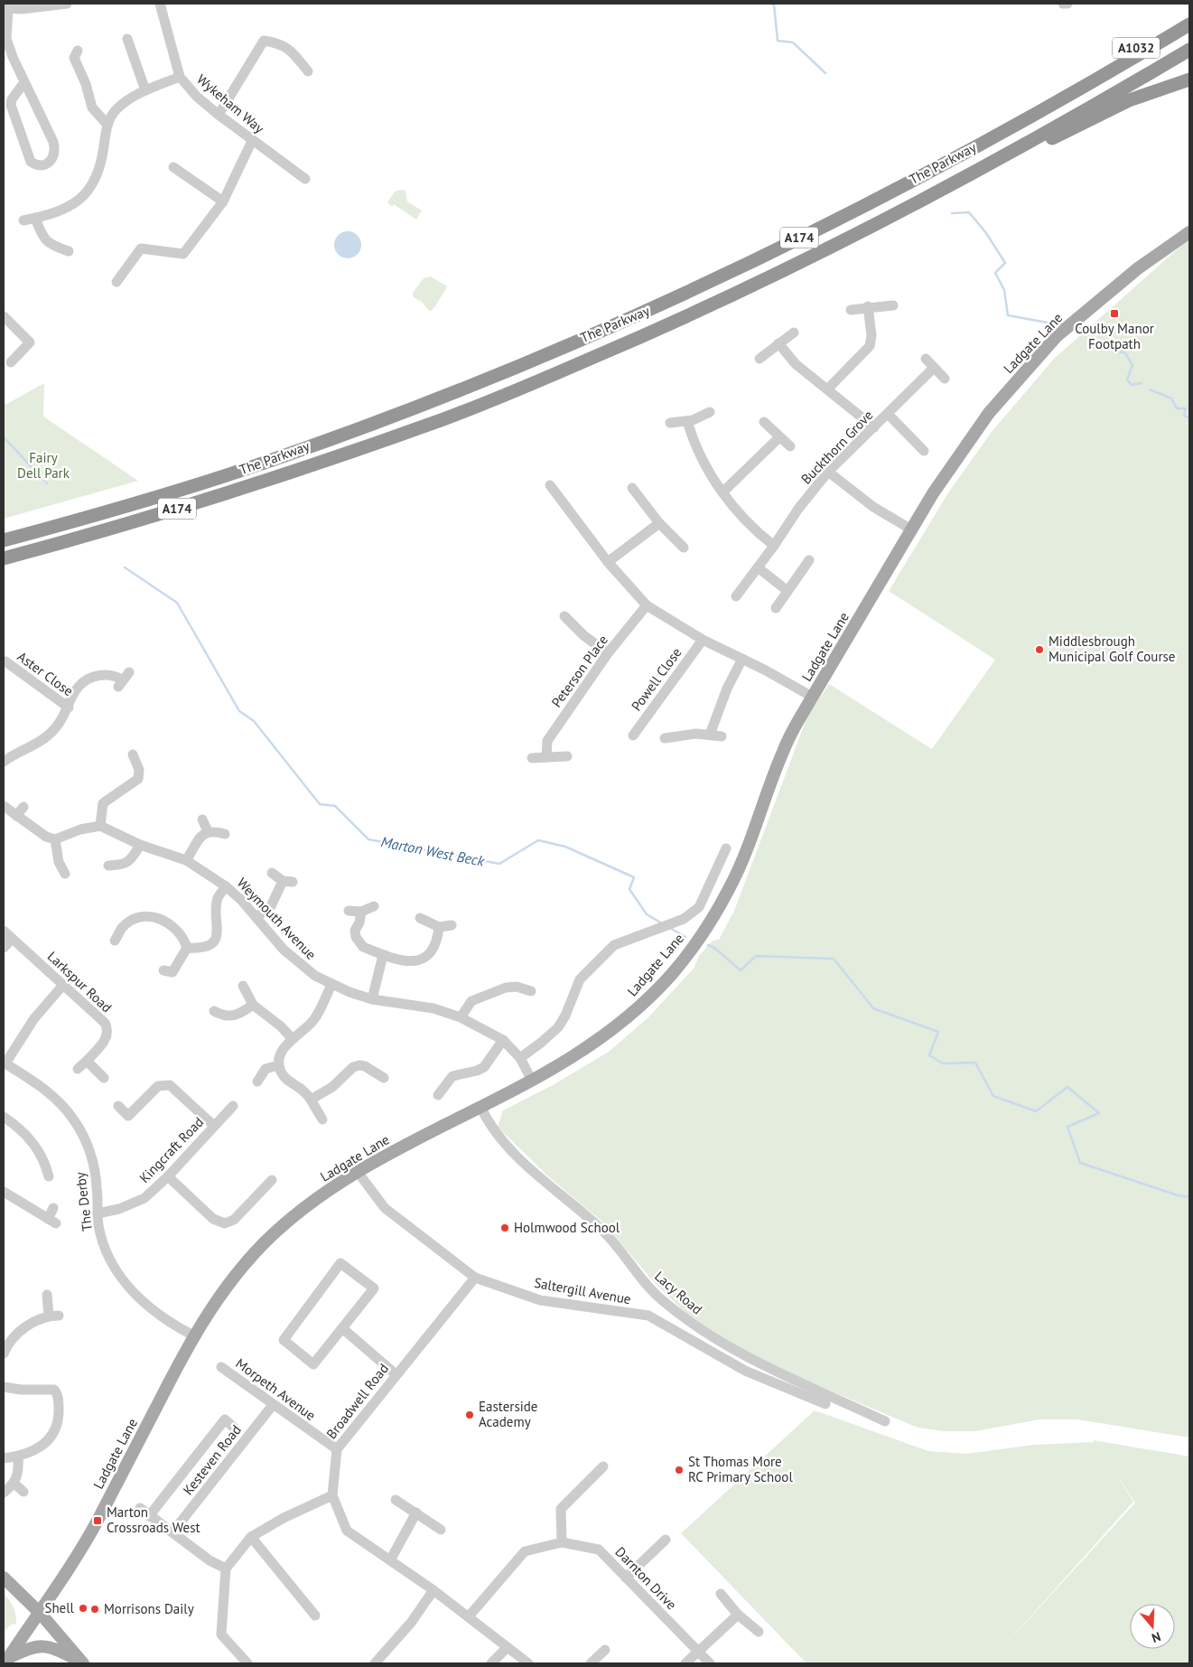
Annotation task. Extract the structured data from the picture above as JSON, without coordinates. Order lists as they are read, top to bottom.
{
  "streets": {
    "highway": ["A1032", "The Parkway", "A174"],
    "main road": ["Ladgate Lane"],
    "street": [
      "Wykeham Way",
      "Buckthorn Grove",
      "Peterson Place",
      "Aster Close",
      "Powell Close",
      "Weymouth Avenue",
      "Larkspur Road",
      "Kingcraft Road",
      "The Derby",
      "Saltergill Avenue",
      "Lacy Road",
      "Morpeth Avenue",
      "Broadwell Road",
      "Kesteven Road",
      "Darnton Drive"
    ]
  },
  "crossings": [
    ["A1032", "The Parkway"],
    ["The Parkway", "A174"],
    ["Ladgate Lane", "Weymouth Avenue"],
    ["Ladgate Lane", "The Derby"],
    ["Ladgate Lane", "Saltergill Avenue"],
    ["Ladgate Lane", "Lacy Road"],
    ["Kingcraft Road", "The Derby"],
    ["Saltergill Avenue", "Broadwell Road"],
    ["Morpeth Avenue", "Broadwell Road"],
    ["Morpeth Avenue", "Kesteven Road"],
    ["Broadwell Road", "Darnton Drive"]
  ],
  "water": ["Marton West Beck"],
  "parks": ["Fairy Dell Park"],
  "places": {
    "transit": ["Coulby Manor Footpath", "Marton Crossroads West"],
    "other": [
      "Middlesbrough Municipal Golf Course",
      "Holmwood School",
      "Easterside Academy",
      "St Thomas More RC Primary School",
      "Shell",
      "Morrisons Daily"
    ]
  },
  "north": "bottom"
}
